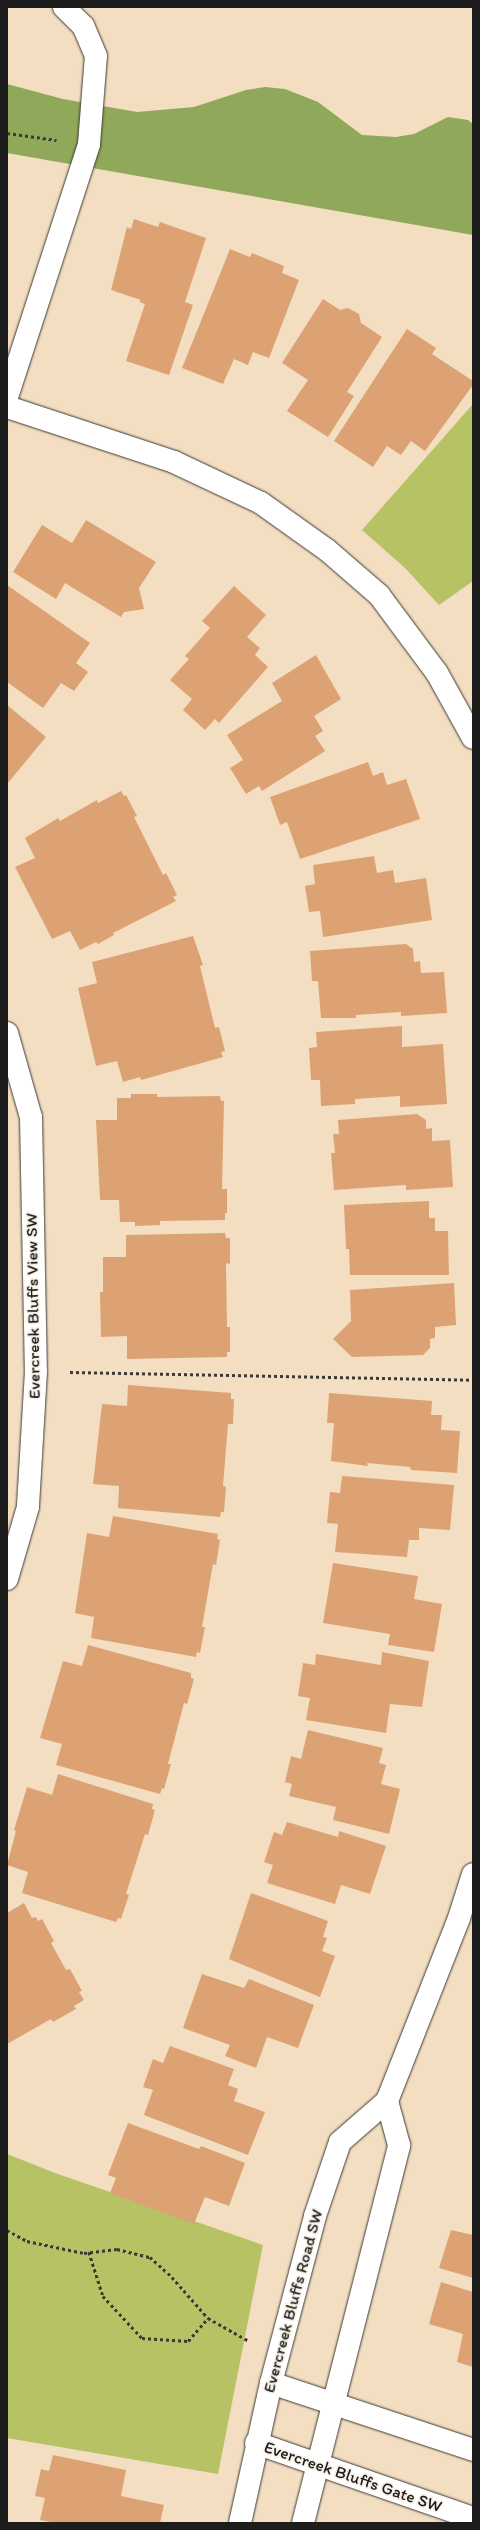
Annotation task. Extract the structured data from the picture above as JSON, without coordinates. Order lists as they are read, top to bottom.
{
  "streets": {
    "street": ["Evercreek Bluffs View SW", "Evercreek Bluffs Road SW", "Evercreek Bluffs Gate SW"]
  },
  "crossings": [
    ["Evercreek Bluffs Road SW", "Evercreek Bluffs Gate SW"]
  ]
}
